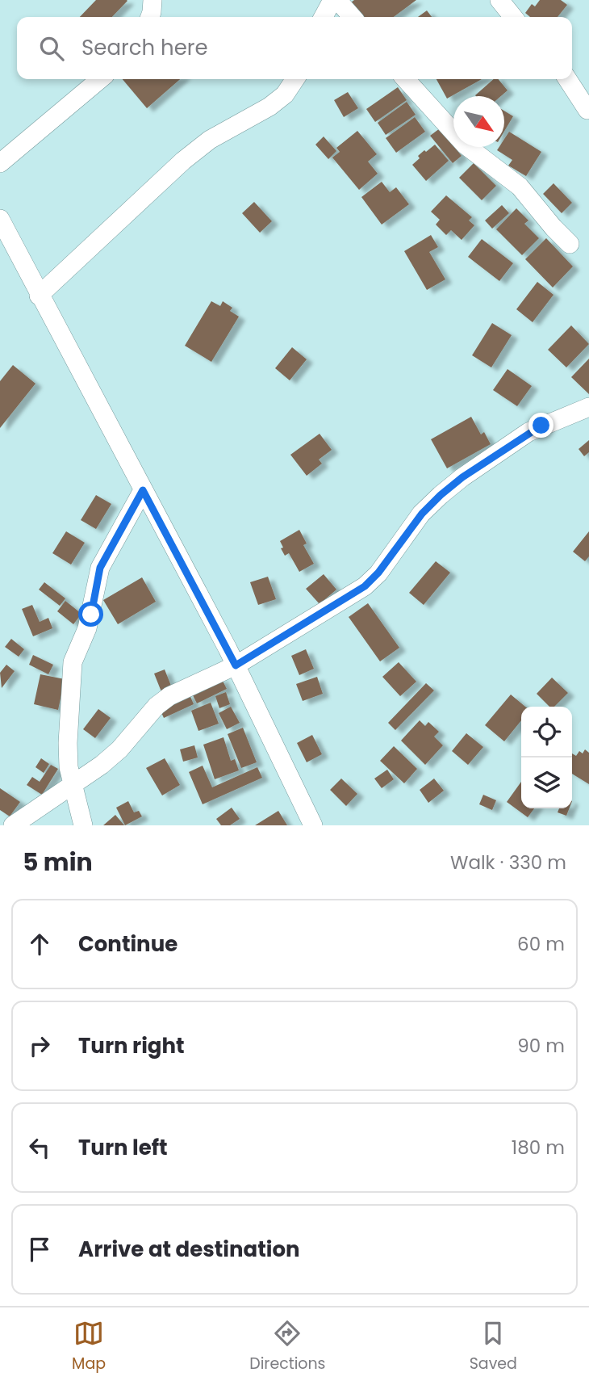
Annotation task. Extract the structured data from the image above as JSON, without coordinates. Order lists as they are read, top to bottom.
{
  "north": "bottom right",
  "page": {
    "search": "Search here",
    "heading": ["5 min", "Walk · 330 m"],
    "list": [
      ["Continue", "60 m"],
      ["Turn right", "90 m"],
      ["Turn left", "180 m"],
      "Arrive at destination"
    ],
    "nav": ["Map", "Directions", "Saved"]
  }
}
